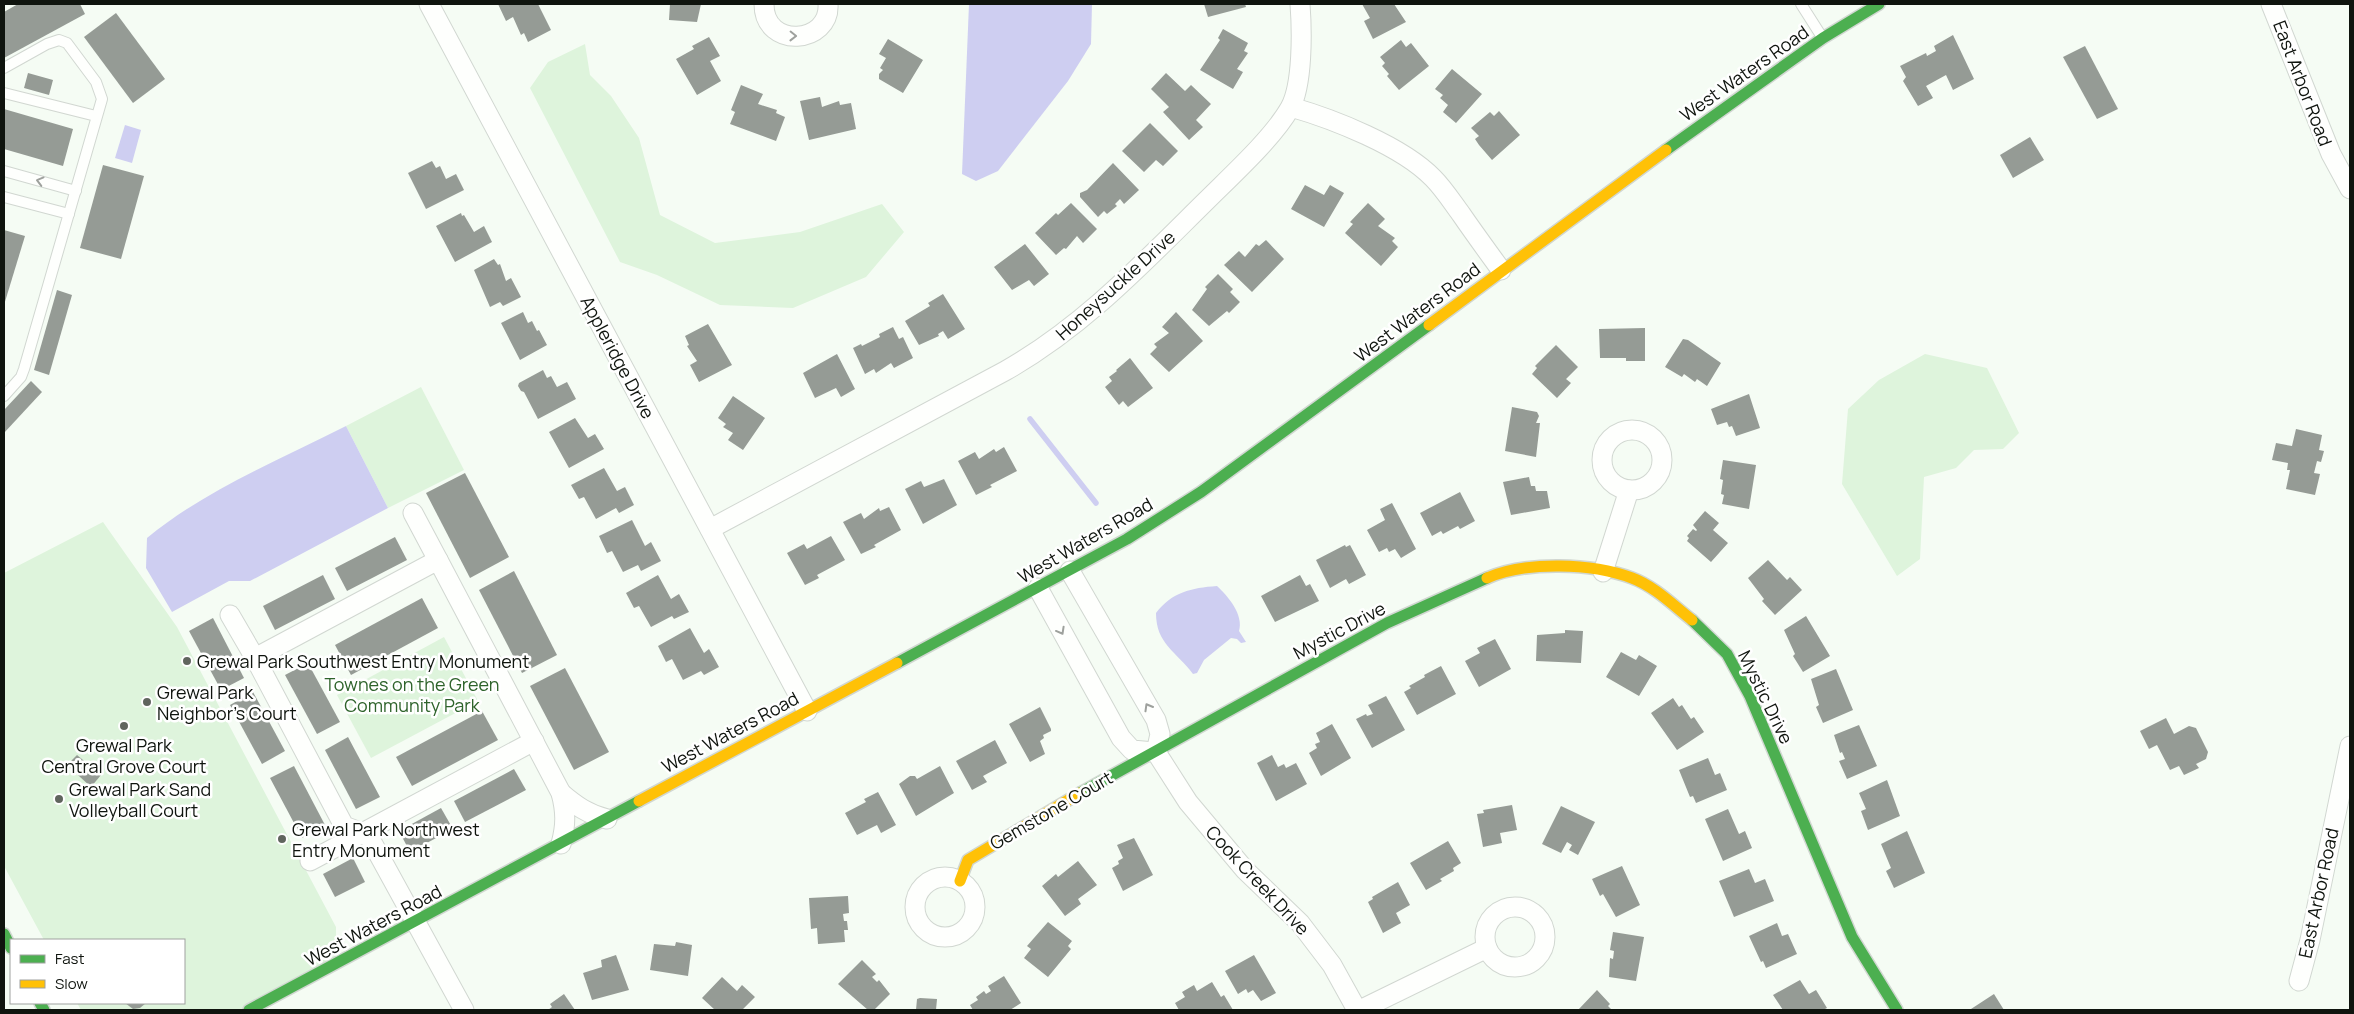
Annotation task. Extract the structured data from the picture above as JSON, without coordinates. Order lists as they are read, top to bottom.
{
  "streets": {
    "street": [
      "West Waters Road",
      "East Arbor Road",
      "Honeysuckle Drive",
      "Appleridge Drive",
      "Mystic Drive",
      "Gemstone Court",
      "Cook Creek Drive"
    ]
  },
  "crossings": [
    ["West Waters Road", "Appleridge Drive"],
    ["Honeysuckle Drive", "Appleridge Drive"],
    ["Mystic Drive", "Gemstone Court"],
    ["Mystic Drive", "Cook Creek Drive"],
    ["Gemstone Court", "Cook Creek Drive"]
  ],
  "parks": ["Townes on the Green Community Park"],
  "places": [
    "Grewal Park Southwest Entry Monument",
    "Grewal Park Neighbor's Court",
    "Grewal Park Central Grove Court",
    "Grewal Park Sand Volleyball Court",
    "Grewal Park Northwest Entry Monument"
  ],
  "legend": ["Fast", "Slow"]
}
